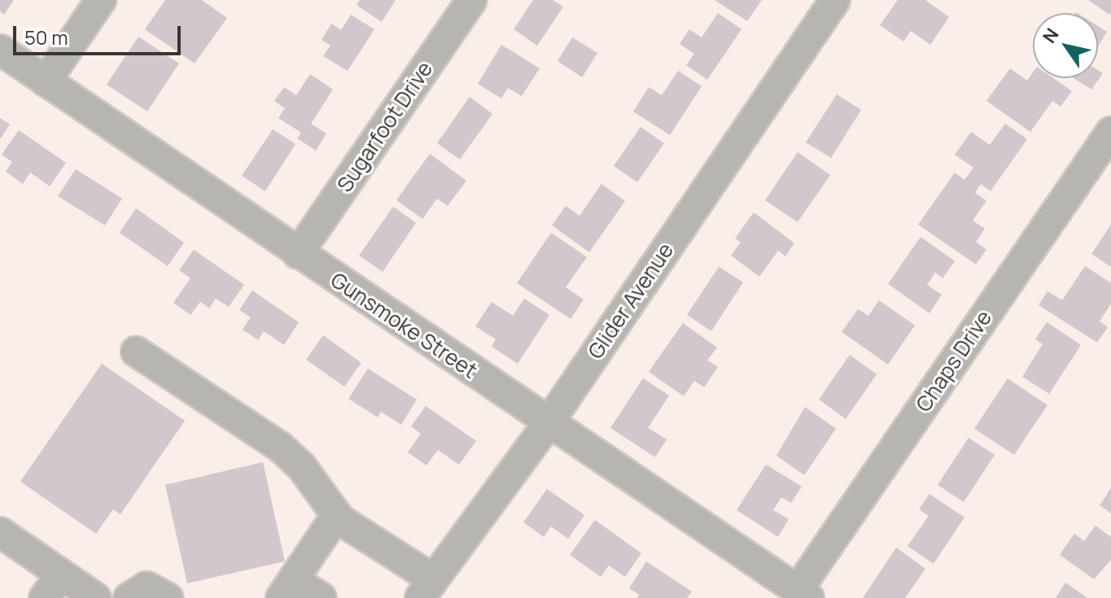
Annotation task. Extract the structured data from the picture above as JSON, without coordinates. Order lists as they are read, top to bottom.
{
  "streets": {
    "street": [
      "Sugarfoot Drive",
      "Glider Avenue",
      "Gunsmoke Street",
      "Chaps Drive"
    ]
  },
  "crossings": [
    ["Sugarfoot Drive", "Gunsmoke Street"],
    ["Glider Avenue", "Gunsmoke Street"],
    ["Gunsmoke Street", "Chaps Drive"]
  ],
  "scale_bar": "50 m",
  "north": "top left"
}
